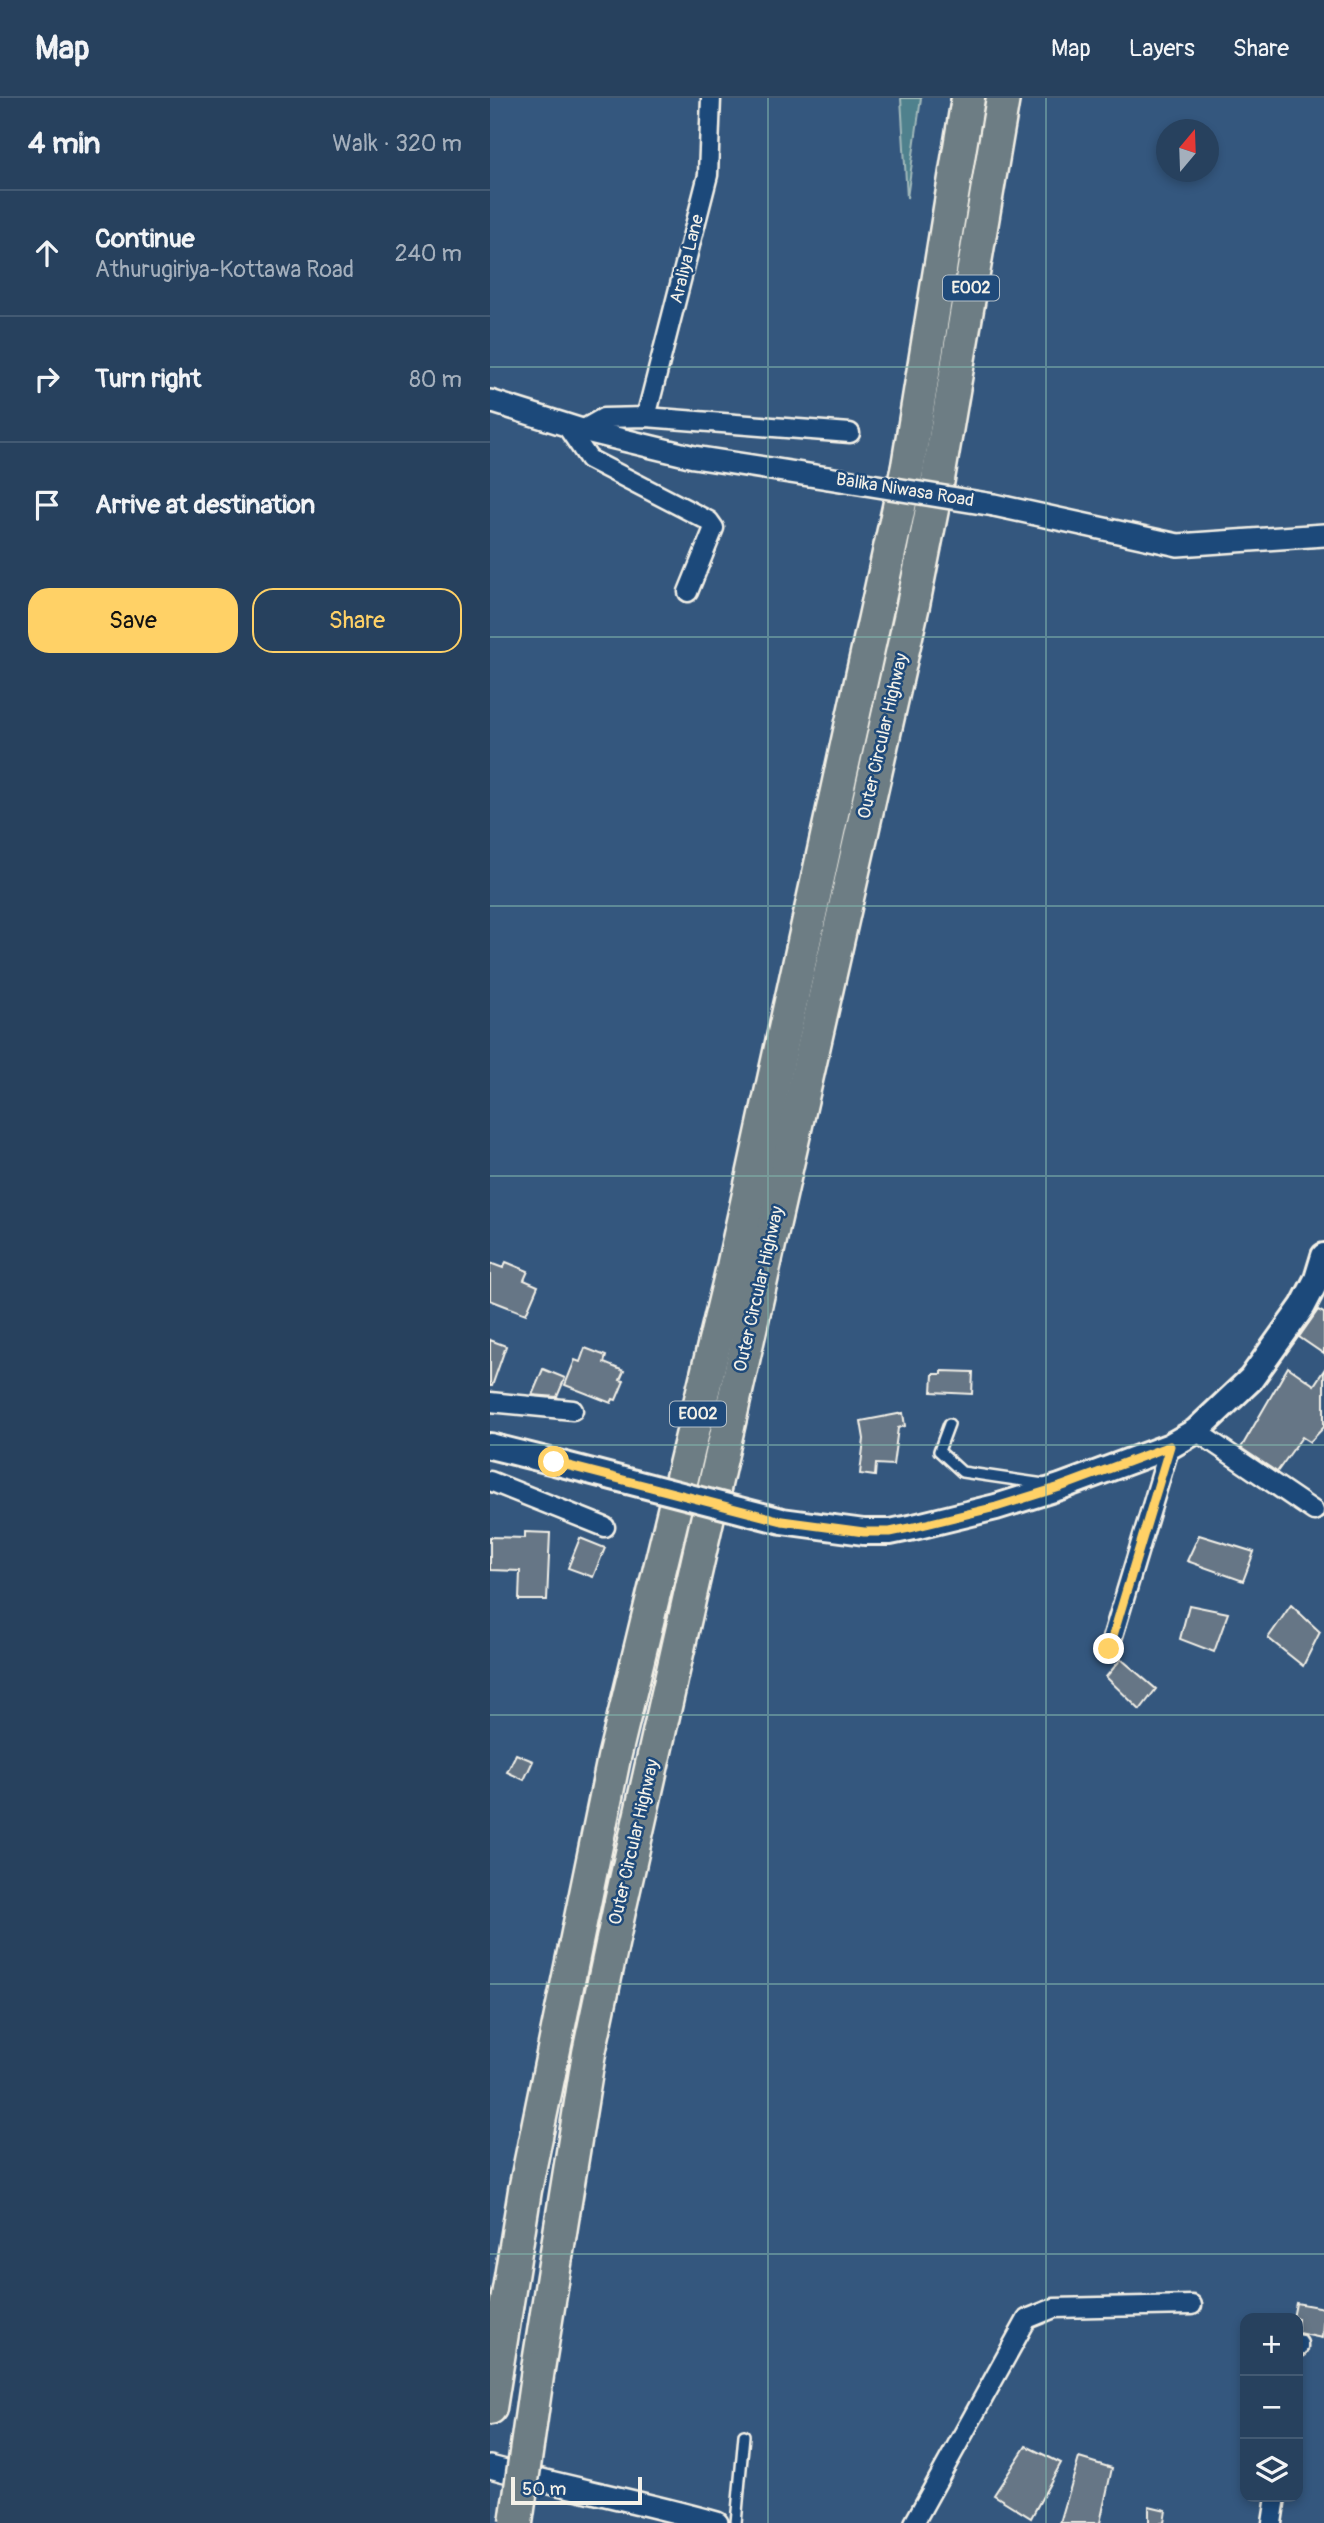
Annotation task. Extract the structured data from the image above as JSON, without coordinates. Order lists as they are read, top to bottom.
{
  "streets": {
    "highway": ["E002", "Outer Circular Highway"],
    "street": ["Araliya Lane", "Balika Niwasa Road"]
  },
  "scale_bar": "50 m",
  "north": "top",
  "page": {
    "header": "Map",
    "nav": ["Map", "Layers", "Share"],
    "heading": ["4 min", "Walk · 320 m"],
    "list": [
      ["Continue", "Athurugiriya-Kottawa Road", "240 m"],
      ["Turn right", "80 m"],
      "Arrive at destination"
    ],
    "buttons": ["Save", "Share"],
    "map_buttons": ["+", "−"],
    "scale": "50 m"
  }
}
